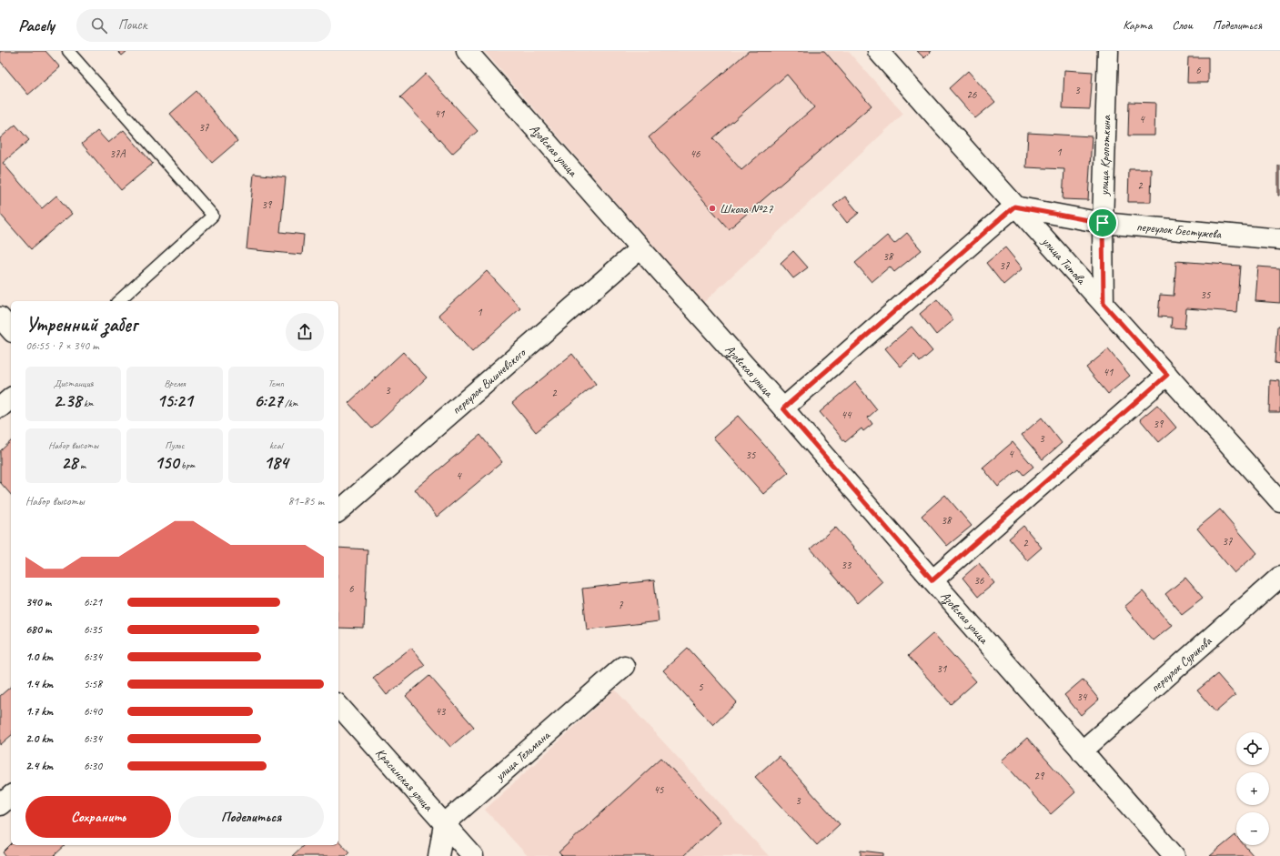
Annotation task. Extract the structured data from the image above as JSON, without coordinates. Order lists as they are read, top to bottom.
{
  "streets": {
    "street": [
      "Азовская улица",
      "улица Кропоткина",
      "переулок Бестужева",
      "улица Титова",
      "переулок Вишневского",
      "переулок Сурикова",
      "улица Тельмана",
      "Красинская улица"
    ]
  },
  "crossings": [
    ["Азовская улица", "переулок Вишневского"],
    ["Азовская улица", "переулок Сурикова"],
    ["улица Кропоткина", "переулок Бестужева"],
    ["улица Кропоткина", "улица Титова"],
    ["переулок Бестужева", "улица Титова"],
    ["улица Тельмана", "Красинская улица"]
  ],
  "places": ["Школа №27"],
  "house_numbers": [
    "6",
    "3",
    "26",
    "41",
    "4",
    "37",
    "1",
    "37А",
    "46",
    "2",
    "39",
    "38",
    "37",
    "35",
    "1",
    "41",
    "3",
    "2",
    "44",
    "39",
    "3",
    "4",
    "35",
    "4",
    "38",
    "37",
    "2",
    "33",
    "36",
    "6",
    "7",
    "31",
    "5",
    "34",
    "43",
    "29",
    "45",
    "3"
  ],
  "page": {
    "header": "Pacely",
    "search": "Поиск",
    "nav": ["Карта", "Слои", "Поделиться"],
    "heading": ["Утренний забег", "06:55 · 7 × 340 m"],
    "stats": [
      ["Дистанция", "2.38 km"],
      ["Время", "15:21"],
      ["Темп", "6:27 /km"],
      ["Набор высоты", "28 m"],
      ["Пульс", "150 bpm"],
      ["kcal", "184"]
    ],
    "chart": ["Набор высоты", "81–85 m"],
    "list": [
      {
        "name": "340 m",
        "note": "6:21"
      },
      {
        "name": "680 m",
        "note": "6:35"
      },
      {
        "name": "1.0 km",
        "note": "6:34"
      },
      {
        "name": "1.4 km",
        "note": "5:58"
      },
      {
        "name": "1.7 km",
        "note": "6:40"
      },
      {
        "name": "2.0 km",
        "note": "6:34"
      },
      {
        "name": "2.4 km",
        "note": "6:30"
      }
    ],
    "map_buttons": ["+", "−"],
    "buttons": ["Сохранить", "Поделиться"]
  }
}
